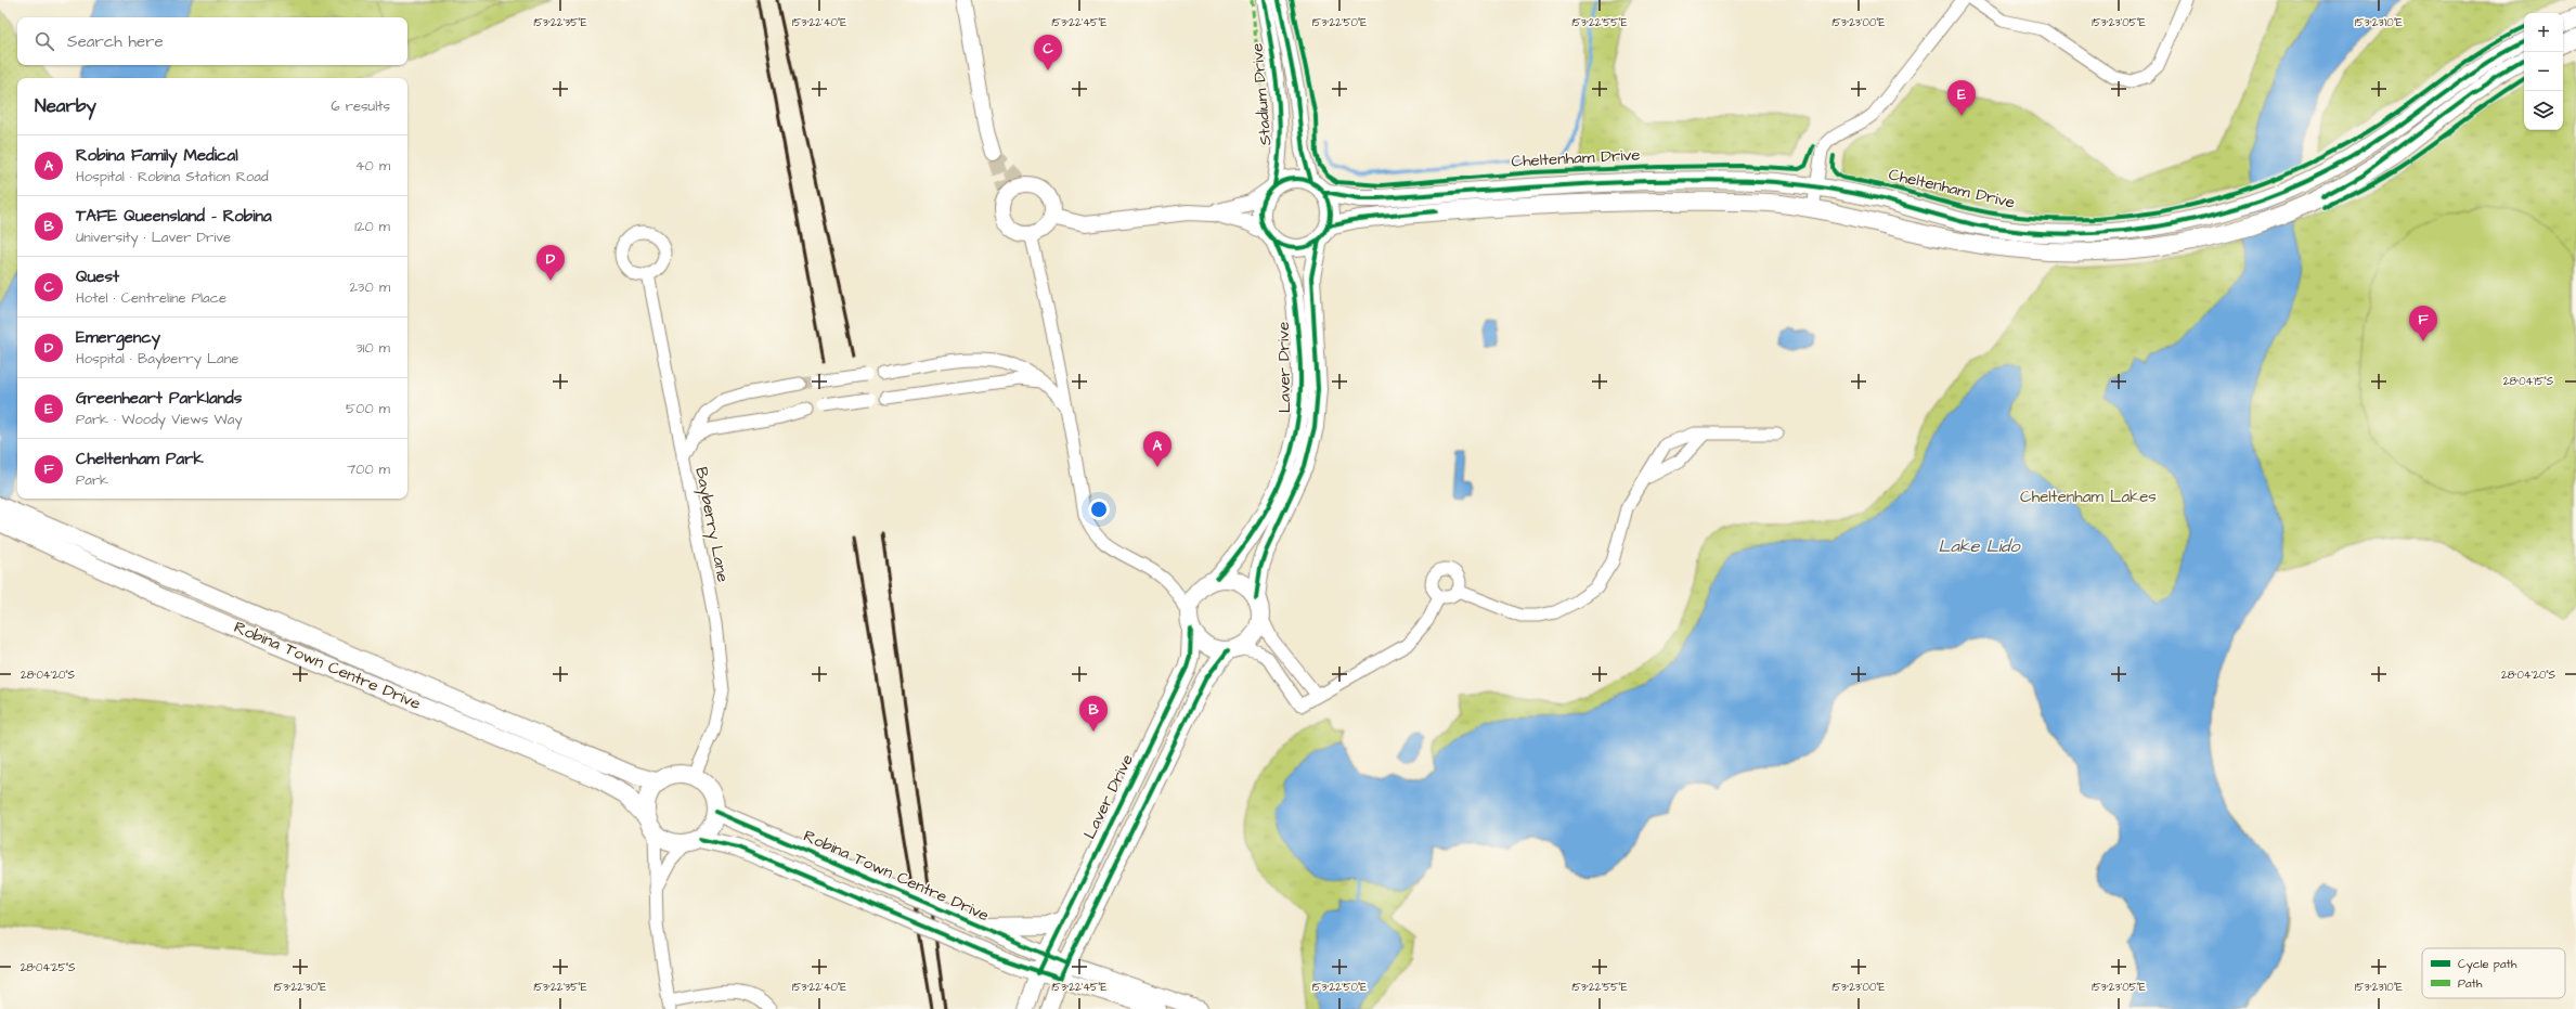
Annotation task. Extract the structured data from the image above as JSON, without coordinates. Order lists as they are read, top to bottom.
{
  "streets": {
    "main road": ["Cheltenham Drive", "Laver Drive", "Robina Town Centre Drive"],
    "street": ["Stadium Drive", "Bayberry Lane"]
  },
  "crossings": [
    ["Stadium Drive", "Cheltenham Drive"],
    ["Stadium Drive", "Laver Drive"],
    ["Cheltenham Drive", "Laver Drive"],
    ["Laver Drive", "Robina Town Centre Drive"],
    ["Bayberry Lane", "Robina Town Centre Drive"]
  ],
  "water": ["Lake Lido"],
  "parks": ["Cheltenham Lakes"],
  "legend": ["Cycle path", "Path"],
  "page": {
    "map_buttons": ["+", "−"],
    "search": "Search here",
    "pins": [
      "C",
      "E",
      "D",
      "F",
      "A",
      "B"
    ],
    "heading": ["Nearby", "6 results"],
    "list": [
      {
        "mark": "A",
        "name": "Robina Family Medical",
        "note": "Hospital · Robina Station Road",
        "value": "40 m"
      },
      {
        "mark": "B",
        "name": "TAFE Queensland - Robina",
        "note": "University · Laver Drive",
        "value": "120 m"
      },
      {
        "mark": "C",
        "name": "Quest",
        "note": "Hotel · Centreline Place",
        "value": "230 m"
      },
      {
        "mark": "D",
        "name": "Emergency",
        "note": "Hospital · Bayberry Lane",
        "value": "310 m"
      },
      {
        "mark": "E",
        "name": "Greenheart Parklands",
        "note": "Park · Woody Views Way",
        "value": "500 m"
      },
      {
        "mark": "F",
        "name": "Cheltenham Park",
        "note": "Park",
        "value": "700 m"
      }
    ]
  },
  "coordinates": [
    "153°22'35\"E",
    "153°22'40\"E",
    "153°22'45\"E",
    "153°22'50\"E",
    "153°22'55\"E",
    "153°23'00\"E",
    "153°23'05\"E",
    "153°23'10\"E",
    "28°04'15\"S",
    "28°04'20\"S",
    "28°04'25\"S",
    "153°22'30\"E"
  ]
}
